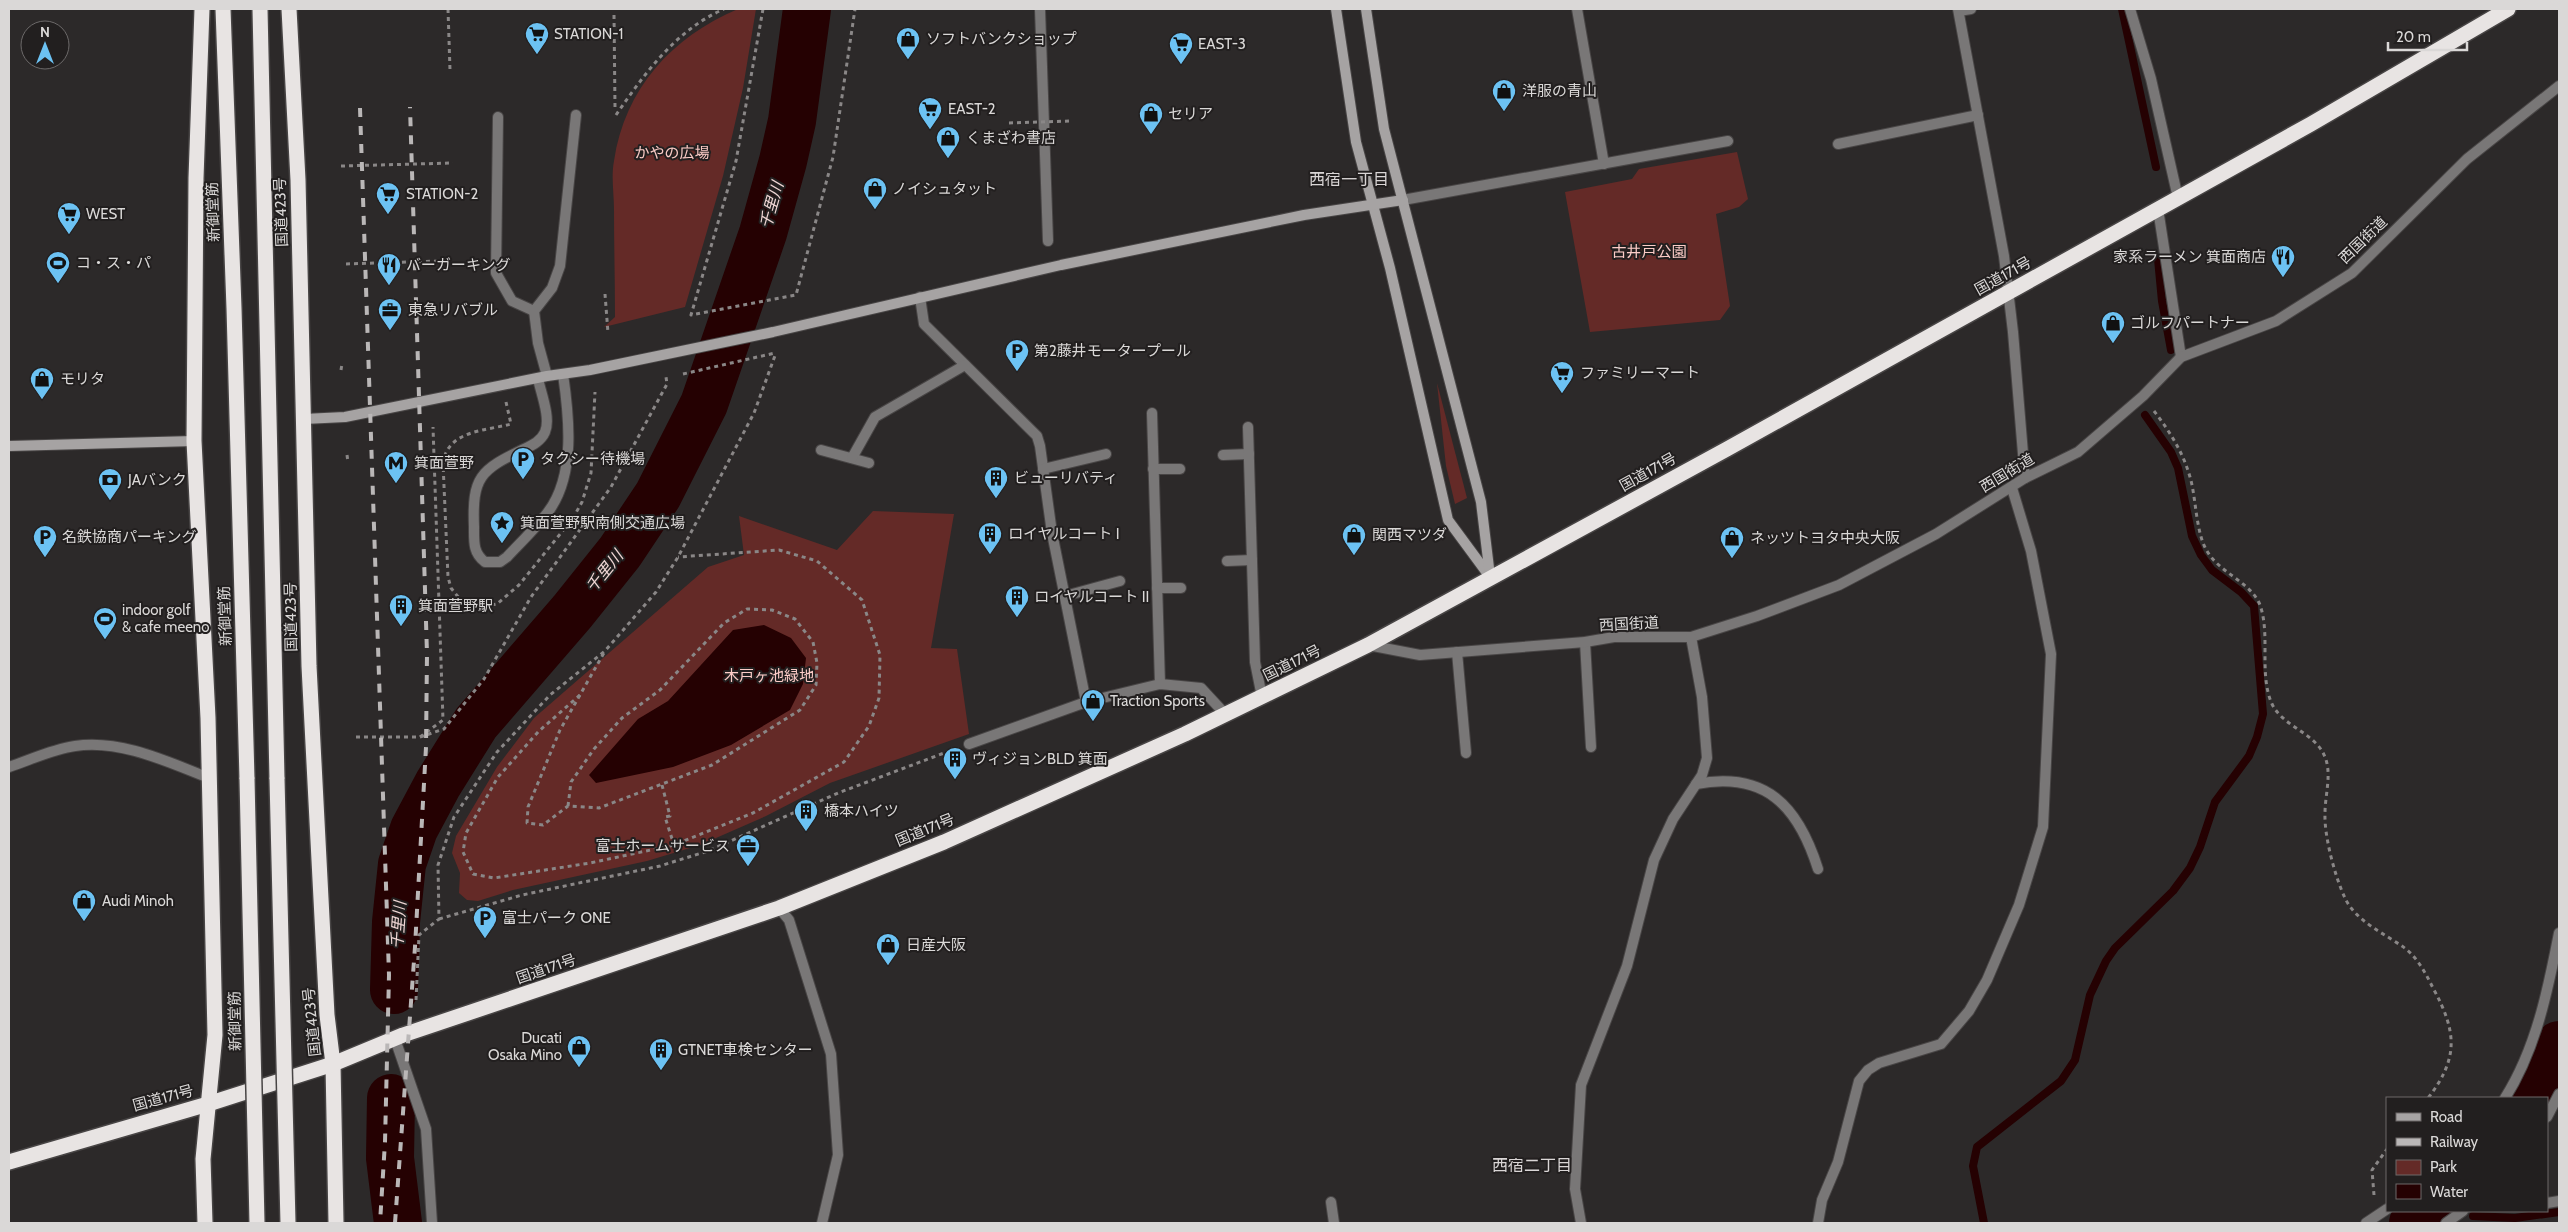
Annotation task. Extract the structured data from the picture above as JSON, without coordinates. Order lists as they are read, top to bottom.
{
  "streets": {
    "highway": ["新御堂筋", "国道423号", "国道171号"],
    "street": ["西国街道"]
  },
  "crossings": [
    ["国道423号", "国道171号"],
    ["西国街道", "国道171号"]
  ],
  "districts": ["西宿一丁目", "西宿二丁目"],
  "water": ["千里川"],
  "parks": ["かやの広場", "古井戸公園", "木戸ヶ池緑地"],
  "places": {
    "supermarket": [
      "STATION-1",
      "EAST-3",
      "EAST-2",
      "STATION-2",
      "WEST",
      "ファミリーマート"
    ],
    "shop": [
      "ソフトバンクショップ",
      "洋服の青山",
      "セリア",
      "くまざわ書店",
      "ノイシュタット",
      "ゴルフパートナー",
      "モリタ",
      "関西マツダ",
      "ネッツトヨタ中央大阪",
      "Traction Sports",
      "Audi Minoh",
      "日産大阪",
      "Ducati Osaka Mino"
    ],
    "restaurant": ["家系ラーメン 箕面商店", "バーガーキング"],
    "sports": ["コ・ス・パ", "indoor golf & cafe meeno"],
    "office": ["東急リバブル", "富士ホームサービス"],
    "parking": [
      "第2藤井モータープール",
      "タクシー待機場",
      "名鉄協商パーキング",
      "富士パーク ONE"
    ],
    "metro station": ["箕面萱野"],
    "building": [
      "ビューリバティ",
      "ロイヤルコート I",
      "ロイヤルコート II",
      "箕面萱野駅",
      "ヴィジョンBLD 箕面",
      "橋本ハイツ",
      "GTNET車検センター"
    ],
    "bank": ["JAバンク"],
    "place": ["箕面萱野駅南側交通広場"]
  },
  "legend": [
    "Road",
    "Railway",
    "Park",
    "Water"
  ],
  "scale_bar": "20 m",
  "north": "top"
}
